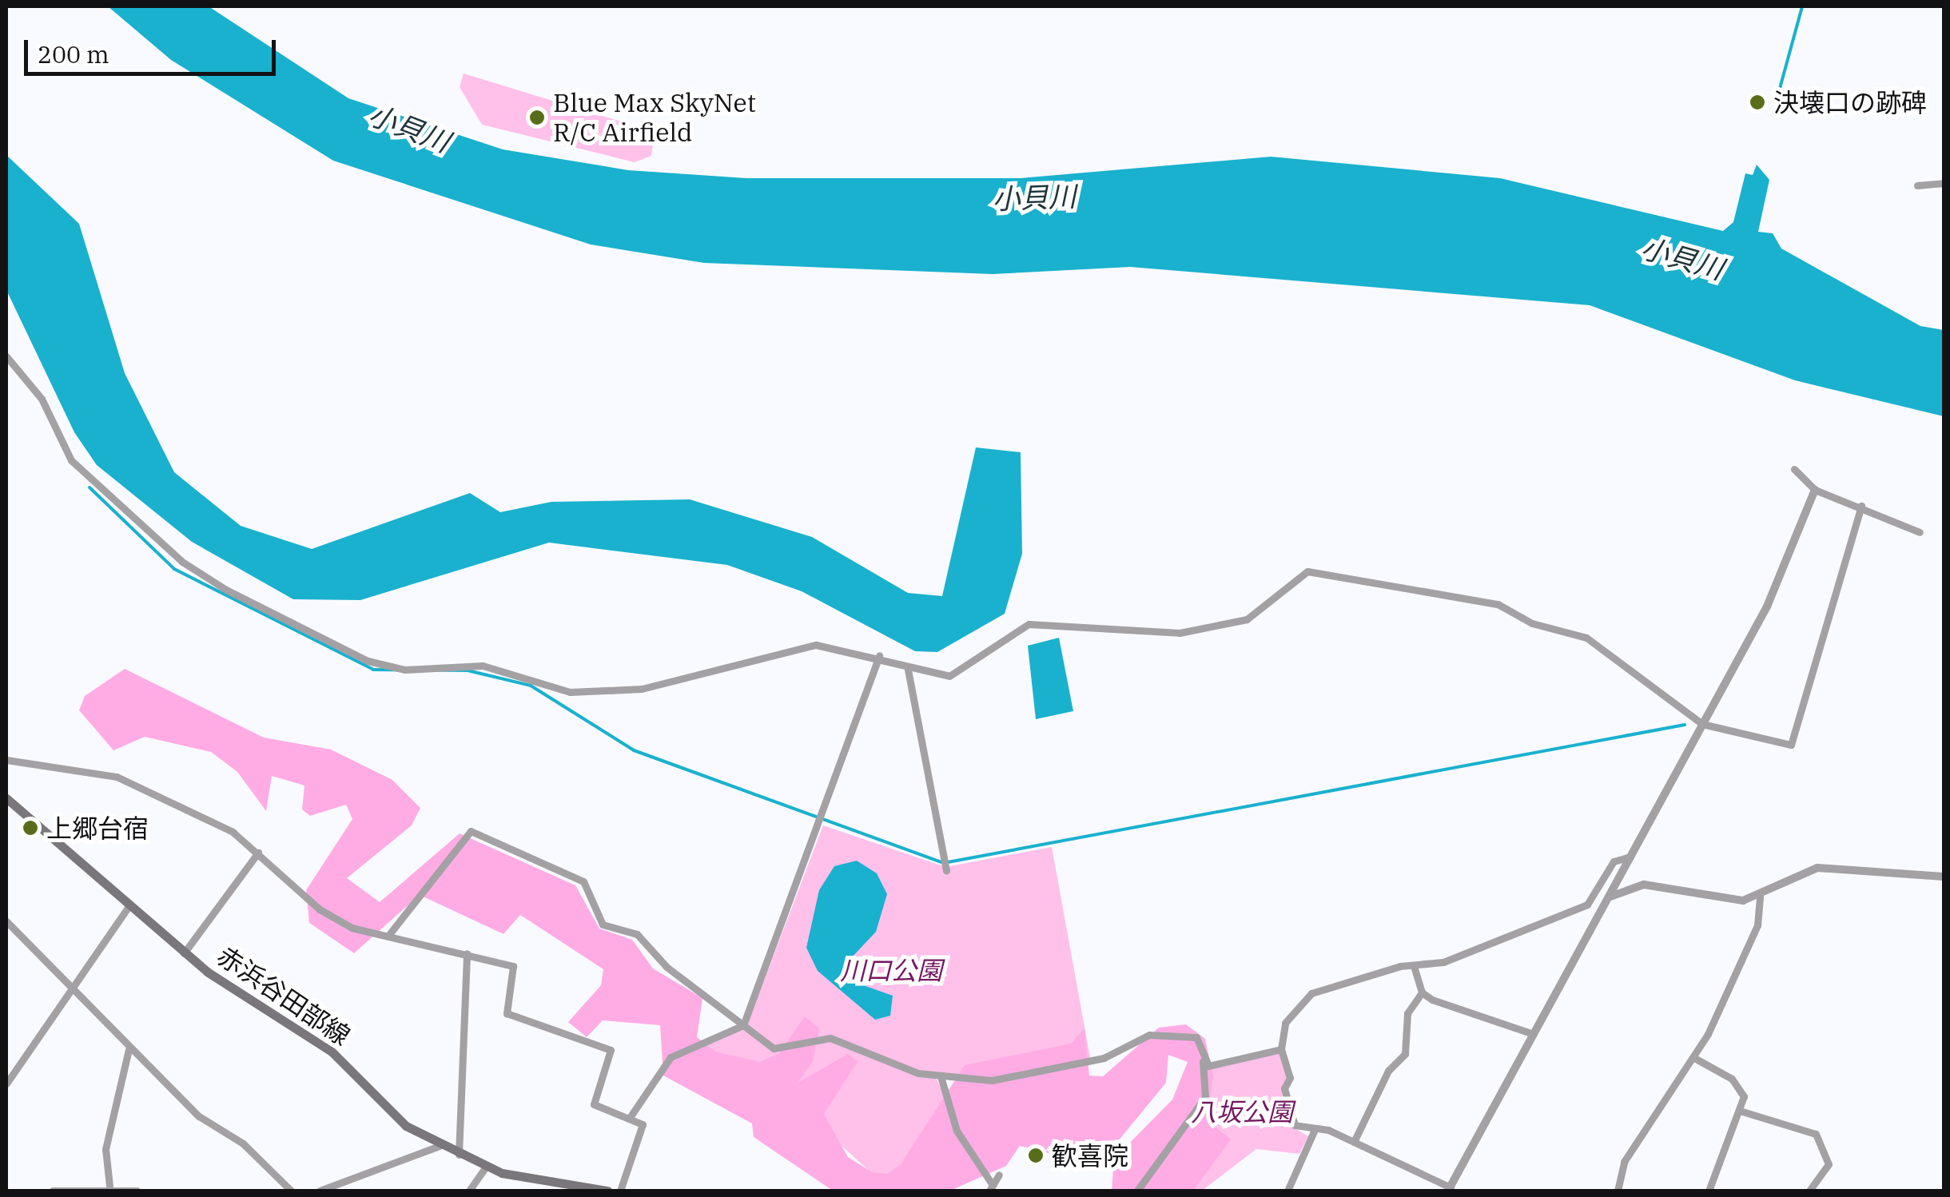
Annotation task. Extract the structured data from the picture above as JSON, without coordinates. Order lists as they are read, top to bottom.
{
  "streets": {
    "main road": ["赤浜谷田部線"]
  },
  "water": ["小貝川"],
  "parks": ["川口公園", "八坂公園"],
  "places": [
    "決壊口の跡碑",
    "Blue Max SkyNet R/C Airfield",
    "上郷台宿",
    "歓喜院"
  ],
  "scale_bar": "200 m"
}
